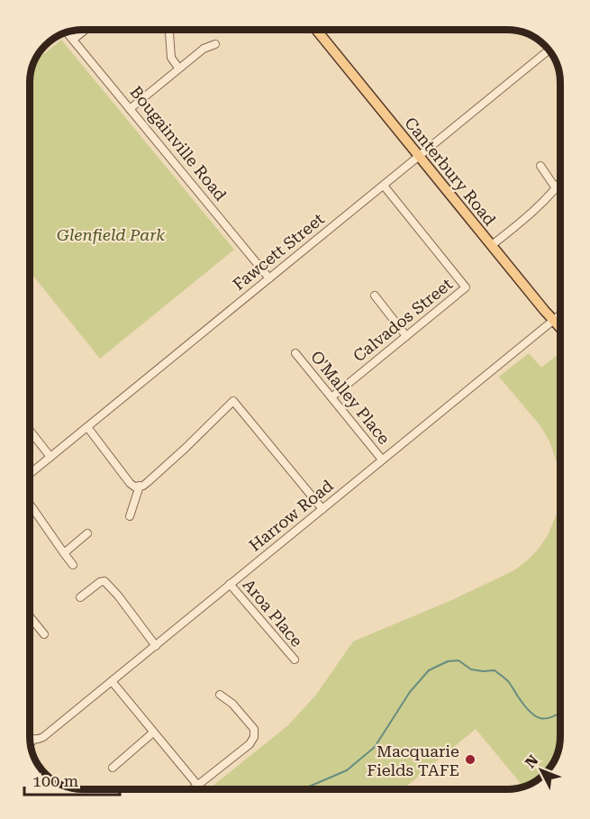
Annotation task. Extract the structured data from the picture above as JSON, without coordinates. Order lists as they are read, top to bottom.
{
  "streets": {
    "main road": ["Canterbury Road"],
    "street": [
      "Bougainville Road",
      "Fawcett Street",
      "Calvados Street",
      "O'Malley Place",
      "Harrow Road",
      "Aroa Place"
    ]
  },
  "crossings": [
    ["Bougainville Road", "Fawcett Street"],
    ["Canterbury Road", "Fawcett Street"],
    ["Canterbury Road", "Harrow Road"],
    ["Fawcett Street", "Calvados Street"],
    ["Calvados Street", "O'Malley Place"],
    ["O'Malley Place", "Harrow Road"],
    ["Harrow Road", "Aroa Place"]
  ],
  "parks": ["Glenfield Park"],
  "places": ["Macquarie Fields TAFE"],
  "scale_bar": "100 m",
  "north": "top left"
}
